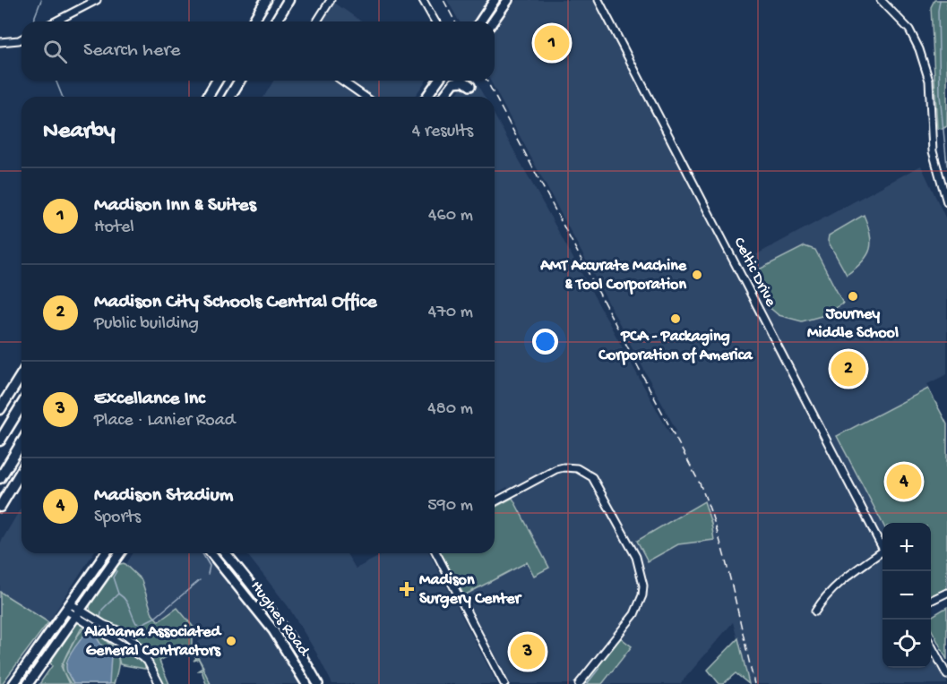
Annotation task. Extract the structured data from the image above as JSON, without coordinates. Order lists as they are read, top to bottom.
{
  "streets": {
    "main road": ["Hughes Road"],
    "street": ["Celtic Drive"]
  },
  "places": {
    "other": [
      "AMT Accurate Machine & Tool Corporation",
      "Journey Middle School",
      "PCA - Packaging Corporation of America",
      "Alabama Associated General Contractors"
    ],
    "health": ["Madison Surgery Center"]
  },
  "page": {
    "search": "Search here",
    "pins": [
      "1",
      "2",
      "4",
      "3"
    ],
    "heading": ["Nearby", "4 results"],
    "list": [
      {
        "mark": "1",
        "name": "Madison Inn & Suites",
        "note": "Hotel",
        "value": "460 m"
      },
      {
        "mark": "2",
        "name": "Madison City Schools Central Office",
        "note": "Public building",
        "value": "470 m"
      },
      {
        "mark": "3",
        "name": "Excellance Inc",
        "note": "Place · Lanier Road",
        "value": "480 m"
      },
      {
        "mark": "4",
        "name": "Madison Stadium",
        "note": "Sports",
        "value": "590 m"
      }
    ],
    "map_buttons": ["+", "−"]
  }
}
